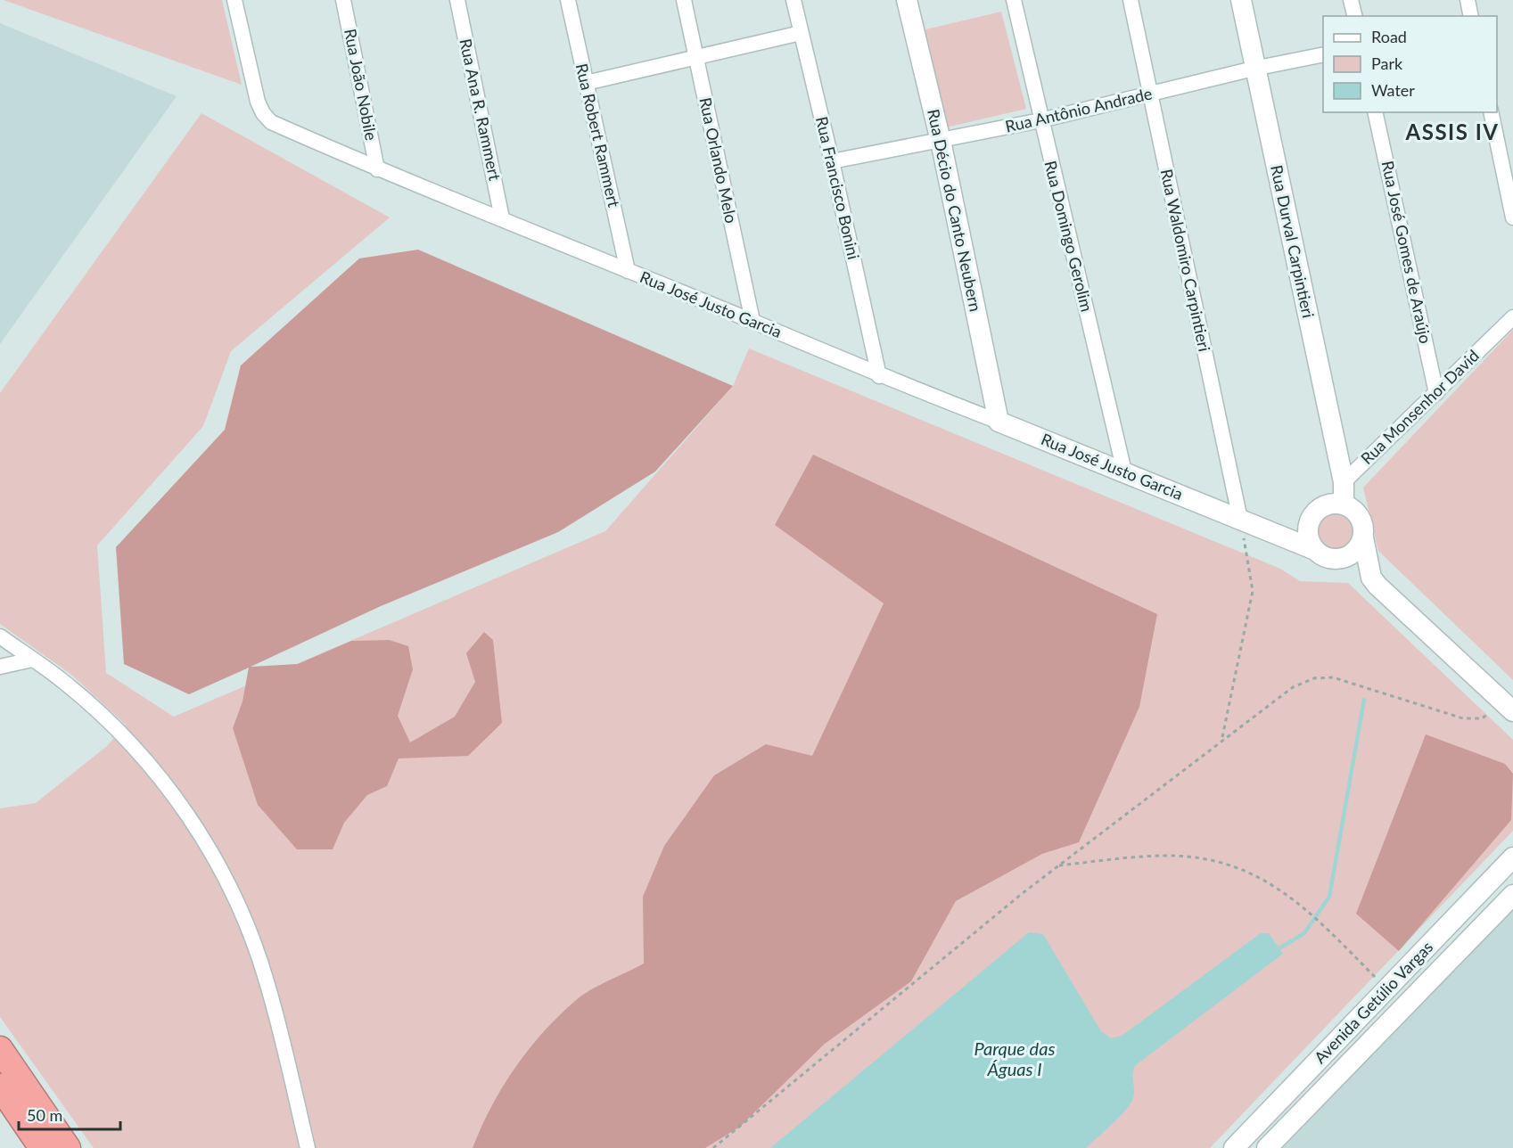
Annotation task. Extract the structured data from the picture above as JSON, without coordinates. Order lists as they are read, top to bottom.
{
  "streets": {
    "street": [
      "Rua João Nobile",
      "Rua Ana R. Rammert",
      "Rua Antônio Andrade",
      "Rua Robert Rammert",
      "Rua Orlando Melo",
      "Rua Francisco Bonini",
      "Rua Décio do Canto Neubern",
      "Rua Domingo Gerolim",
      "Rua Durval Carpintieri",
      "Rua José Gomes de Araújo",
      "Rua Waldomiro Carpintieri",
      "Rua José Justo Garcia",
      "Rua Monsenhor David",
      "Avenida Getúlio Vargas"
    ]
  },
  "crossings": [
    ["Rua João Nobile", "Rua José Justo Garcia"],
    ["Rua Ana R. Rammert", "Rua José Justo Garcia"],
    ["Rua Antônio Andrade", "Rua Francisco Bonini"],
    ["Rua Antônio Andrade", "Rua Décio do Canto Neubern"],
    ["Rua Antônio Andrade", "Rua Domingo Gerolim"],
    ["Rua Antônio Andrade", "Rua Durval Carpintieri"],
    ["Rua Antônio Andrade", "Rua Waldomiro Carpintieri"],
    ["Rua Robert Rammert", "Rua José Justo Garcia"],
    ["Rua Orlando Melo", "Rua José Justo Garcia"],
    ["Rua Francisco Bonini", "Rua José Justo Garcia"],
    ["Rua Décio do Canto Neubern", "Rua José Justo Garcia"],
    ["Rua Domingo Gerolim", "Rua José Justo Garcia"],
    ["Rua Durval Carpintieri", "Rua Monsenhor David"],
    ["Rua José Gomes de Araújo", "Rua Monsenhor David"],
    ["Rua Waldomiro Carpintieri", "Rua José Justo Garcia"]
  ],
  "districts": ["ASSIS IV"],
  "water": ["Parque das Águas I"],
  "legend": ["Road", "Park", "Water"],
  "scale_bar": "50 m"
}
